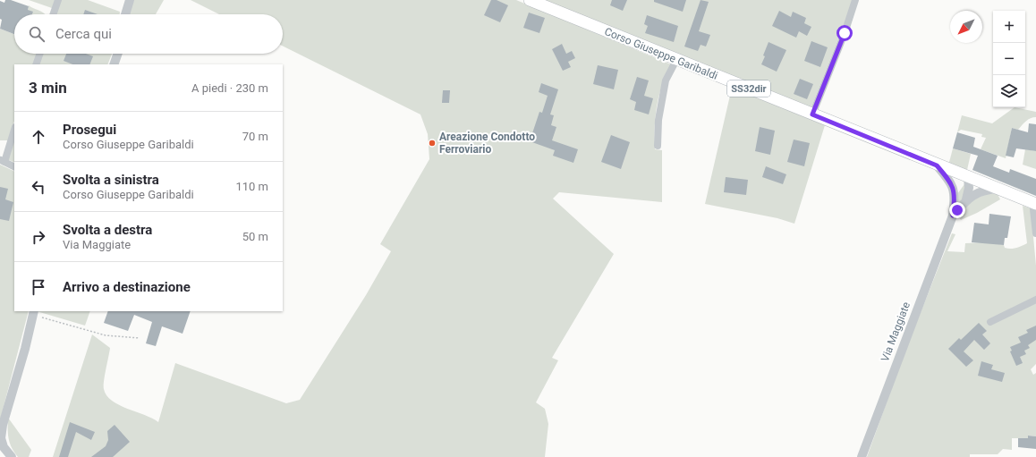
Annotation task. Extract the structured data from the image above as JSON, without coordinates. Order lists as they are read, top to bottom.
{
  "streets": {
    "main road": ["Corso Giuseppe Garibaldi", "SS32dir"],
    "street": ["Via Maggiate"]
  },
  "crossings": [
    ["Corso Giuseppe Garibaldi", "Via Maggiate"]
  ],
  "places": ["Areazione Condotto Ferroviario"],
  "north": "bottom left",
  "page": {
    "map_buttons": ["+", "−"],
    "search": "Cerca qui",
    "heading": ["3 min", "A piedi · 230 m"],
    "list": [
      ["Prosegui", "Corso Giuseppe Garibaldi", "70 m"],
      ["Svolta a sinistra", "Corso Giuseppe Garibaldi", "110 m"],
      ["Svolta a destra", "Via Maggiate", "50 m"],
      "Arrivo a destinazione"
    ]
  }
}
